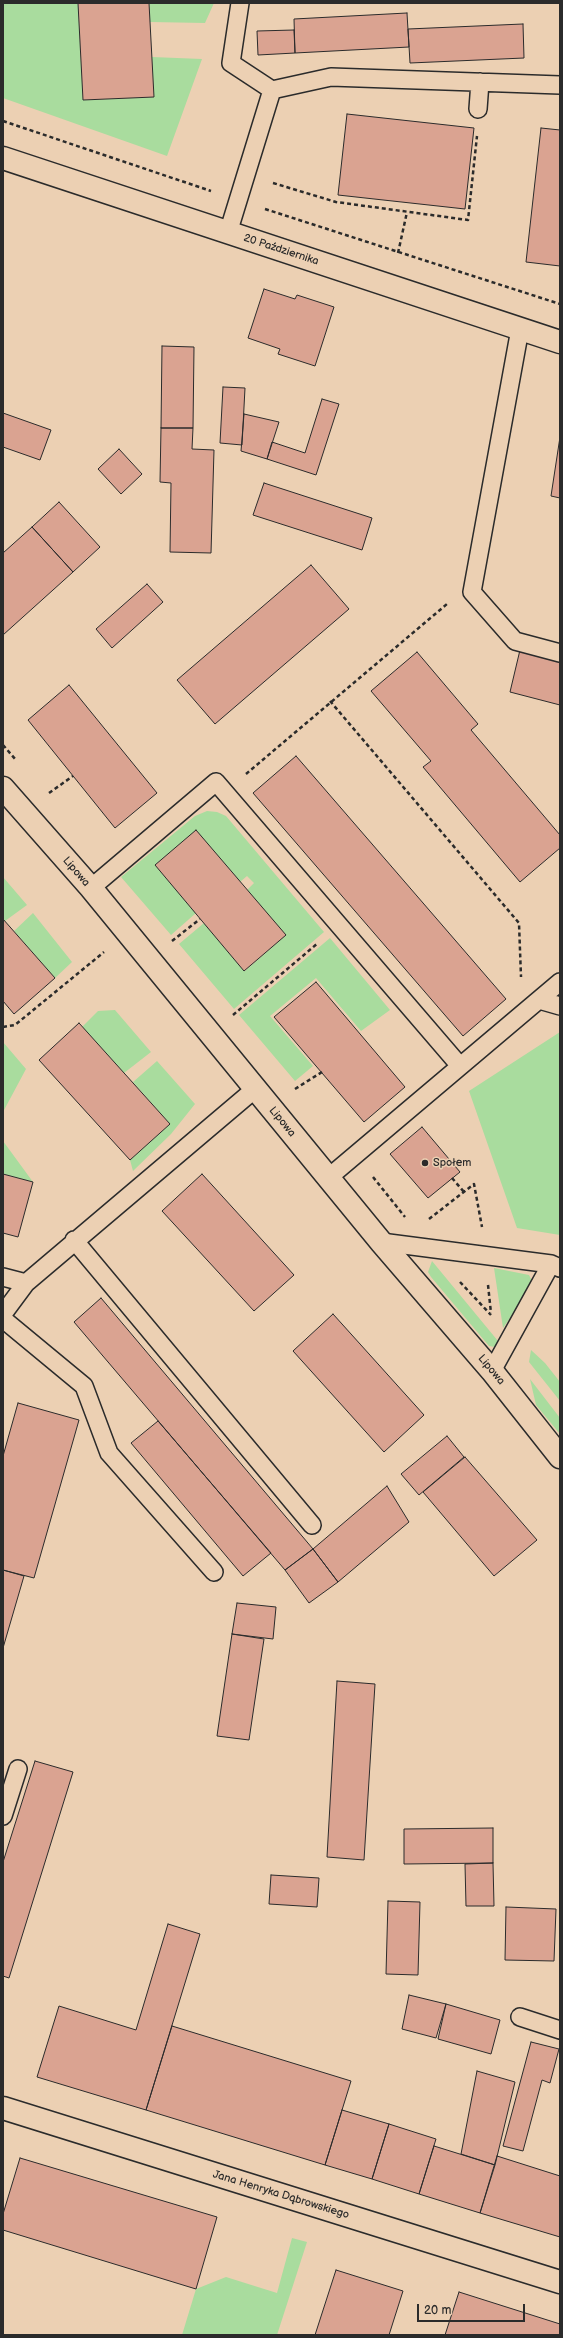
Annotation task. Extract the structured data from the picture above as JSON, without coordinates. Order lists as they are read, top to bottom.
{
  "streets": {
    "street": ["20 Października", "Lipowa", "Jana Henryka Dąbrowskiego"]
  },
  "places": ["Społem"],
  "scale_bar": "20 m"
}
